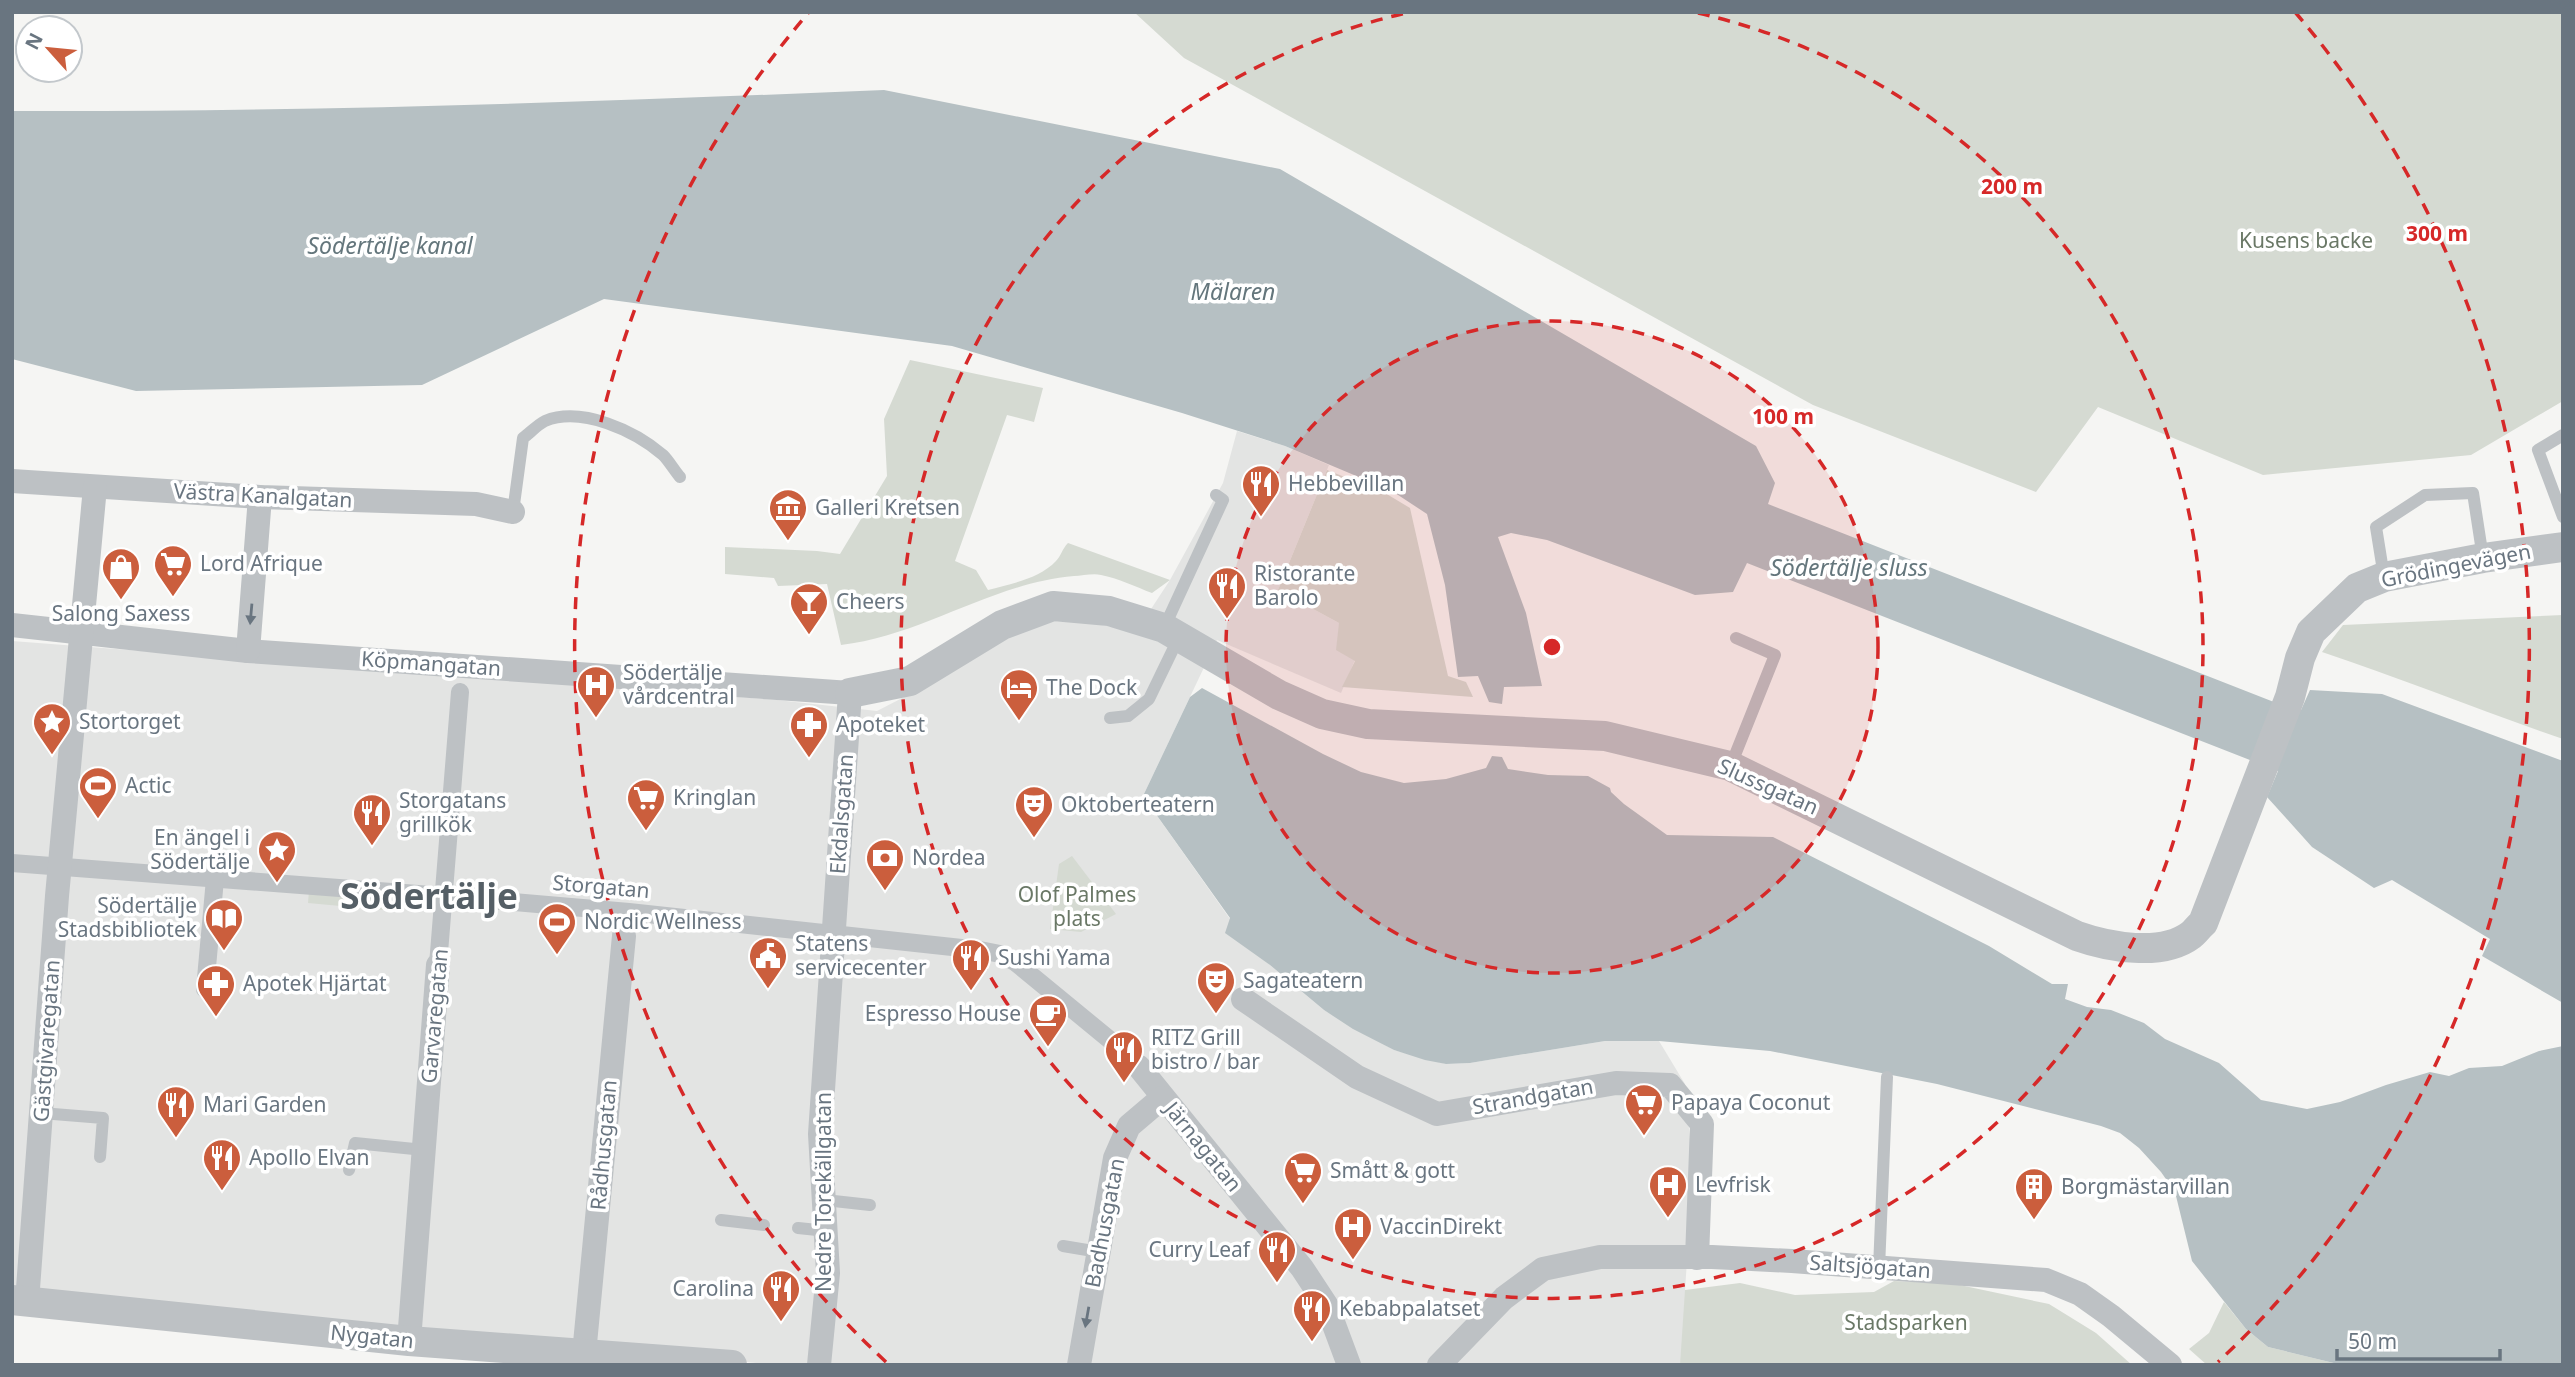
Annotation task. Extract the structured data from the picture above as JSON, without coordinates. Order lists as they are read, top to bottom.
{
  "streets": {
    "street": [
      "Västra Kanalgatan",
      "Grödingevägen",
      "Köpmangatan",
      "Slussgatan",
      "Ekdalsgatan",
      "Storgatan",
      "Garvaregatan",
      "Gästgivaregatan",
      "Strandgatan",
      "Rådhusgatan",
      "Järnagatan",
      "Nedre Torekällgatan",
      "Badhusgatan",
      "Saltsjögatan",
      "Nygatan"
    ]
  },
  "crossings": [
    ["Västra Kanalgatan", "Gästgivaregatan"],
    ["Grödingevägen", "Slussgatan"],
    ["Köpmangatan", "Ekdalsgatan"],
    ["Köpmangatan", "Gästgivaregatan"],
    ["Ekdalsgatan", "Storgatan"],
    ["Ekdalsgatan", "Nedre Torekällgatan"],
    ["Storgatan", "Garvaregatan"],
    ["Storgatan", "Gästgivaregatan"],
    ["Storgatan", "Rådhusgatan"],
    ["Storgatan", "Järnagatan"],
    ["Storgatan", "Nedre Torekällgatan"],
    ["Garvaregatan", "Nygatan"],
    ["Gästgivaregatan", "Nygatan"],
    ["Strandgatan", "Saltsjögatan"],
    ["Rådhusgatan", "Nygatan"],
    ["Järnagatan", "Badhusgatan"]
  ],
  "one_way": ["Badhusgatan"],
  "districts": ["Södertälje"],
  "water": ["Södertälje kanal", "Mälaren", "Södertälje sluss"],
  "parks": ["Kusens backe", "Olof Palmes plats", "Stadsparken"],
  "places": {
    "restaurant": [
      "Hebbevillan",
      "Ristorante Barolo",
      "Storgatans grillkök",
      "Sushi Yama",
      "RITZ Grill bistro / bar",
      "Mari Garden",
      "Apollo Elvan",
      "Curry Leaf",
      "Carolina",
      "Kebabpalatset"
    ],
    "museum": ["Galleri Kretsen"],
    "supermarket": [
      "Lord Afrique",
      "Kringlan",
      "Papaya Coconut",
      "Smått & gott"
    ],
    "shop": ["Salong Saxess"],
    "bar": ["Cheers"],
    "hospital": ["Södertälje vårdcentral", "Levfrisk", "VaccinDirekt"],
    "hotel": ["The Dock"],
    "place": ["Stortorget", "En ängel i Södertälje"],
    "pharmacy": ["Apoteket", "Apotek Hjärtat"],
    "sports": ["Actic", "Nordic Wellness"],
    "theatre": ["Oktoberteatern", "Sagateatern"],
    "bank": ["Nordea"],
    "library": ["Södertälje Stadsbibliotek"],
    "public building": ["Statens servicecenter"],
    "cafe": ["Espresso House"],
    "building": ["Borgmästarvillan"]
  },
  "scale_bar": "50 m",
  "north": "top left",
  "rings": ["200 m", "300 m", "100 m"]
}
